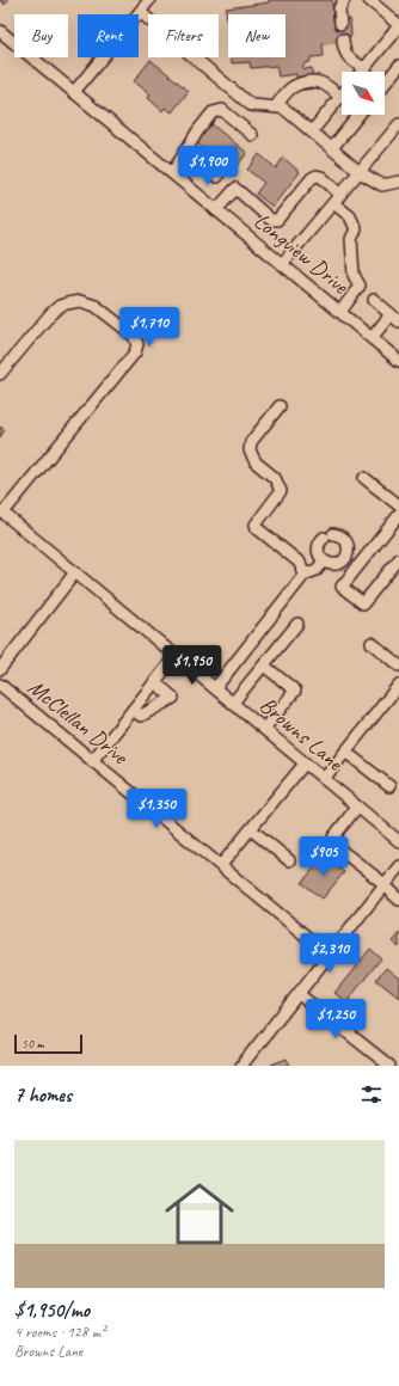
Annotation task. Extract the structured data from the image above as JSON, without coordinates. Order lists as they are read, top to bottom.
{
  "streets": {
    "street": ["Longview Drive", "McClellan Drive", "Browns Lane"]
  },
  "scale_bar": "50 m",
  "north": "bottom right",
  "page": {
    "chip": [
      "Buy",
      "Rent",
      "Filters",
      "New"
    ],
    "price": [
      "$1,900",
      "$1,710",
      "$1,950",
      "$1,350",
      "$905",
      "$2,310",
      "$1,250"
    ],
    "scale": "50 m",
    "heading": "7 homes",
    "list": [
      {
        "name": "$1,950/mo",
        "note": "4 rooms · 128 m² · Browns Lane"
      }
    ]
  }
}
